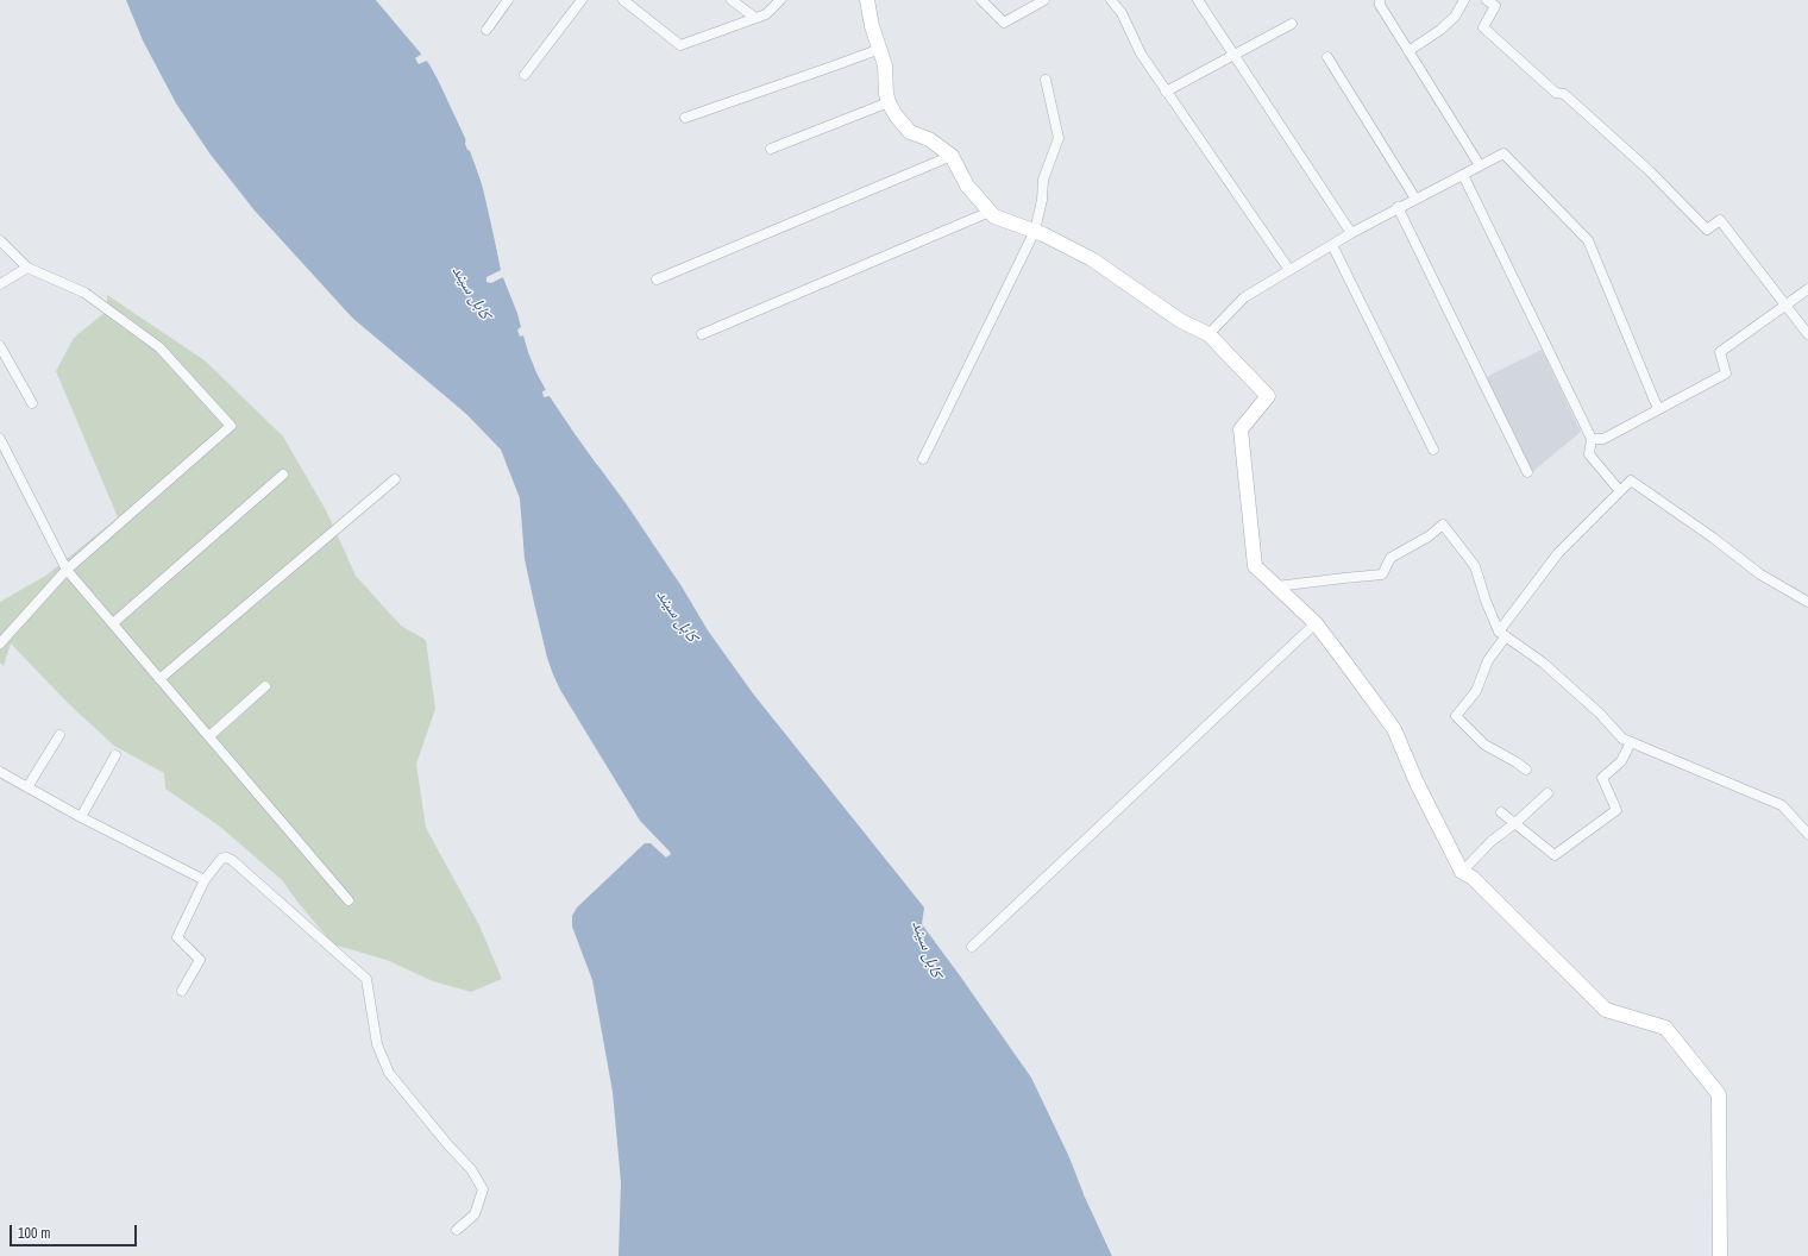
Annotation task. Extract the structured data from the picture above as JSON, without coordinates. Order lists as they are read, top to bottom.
{
  "water": ["کابل سيند"],
  "scale_bar": "100 m"
}
